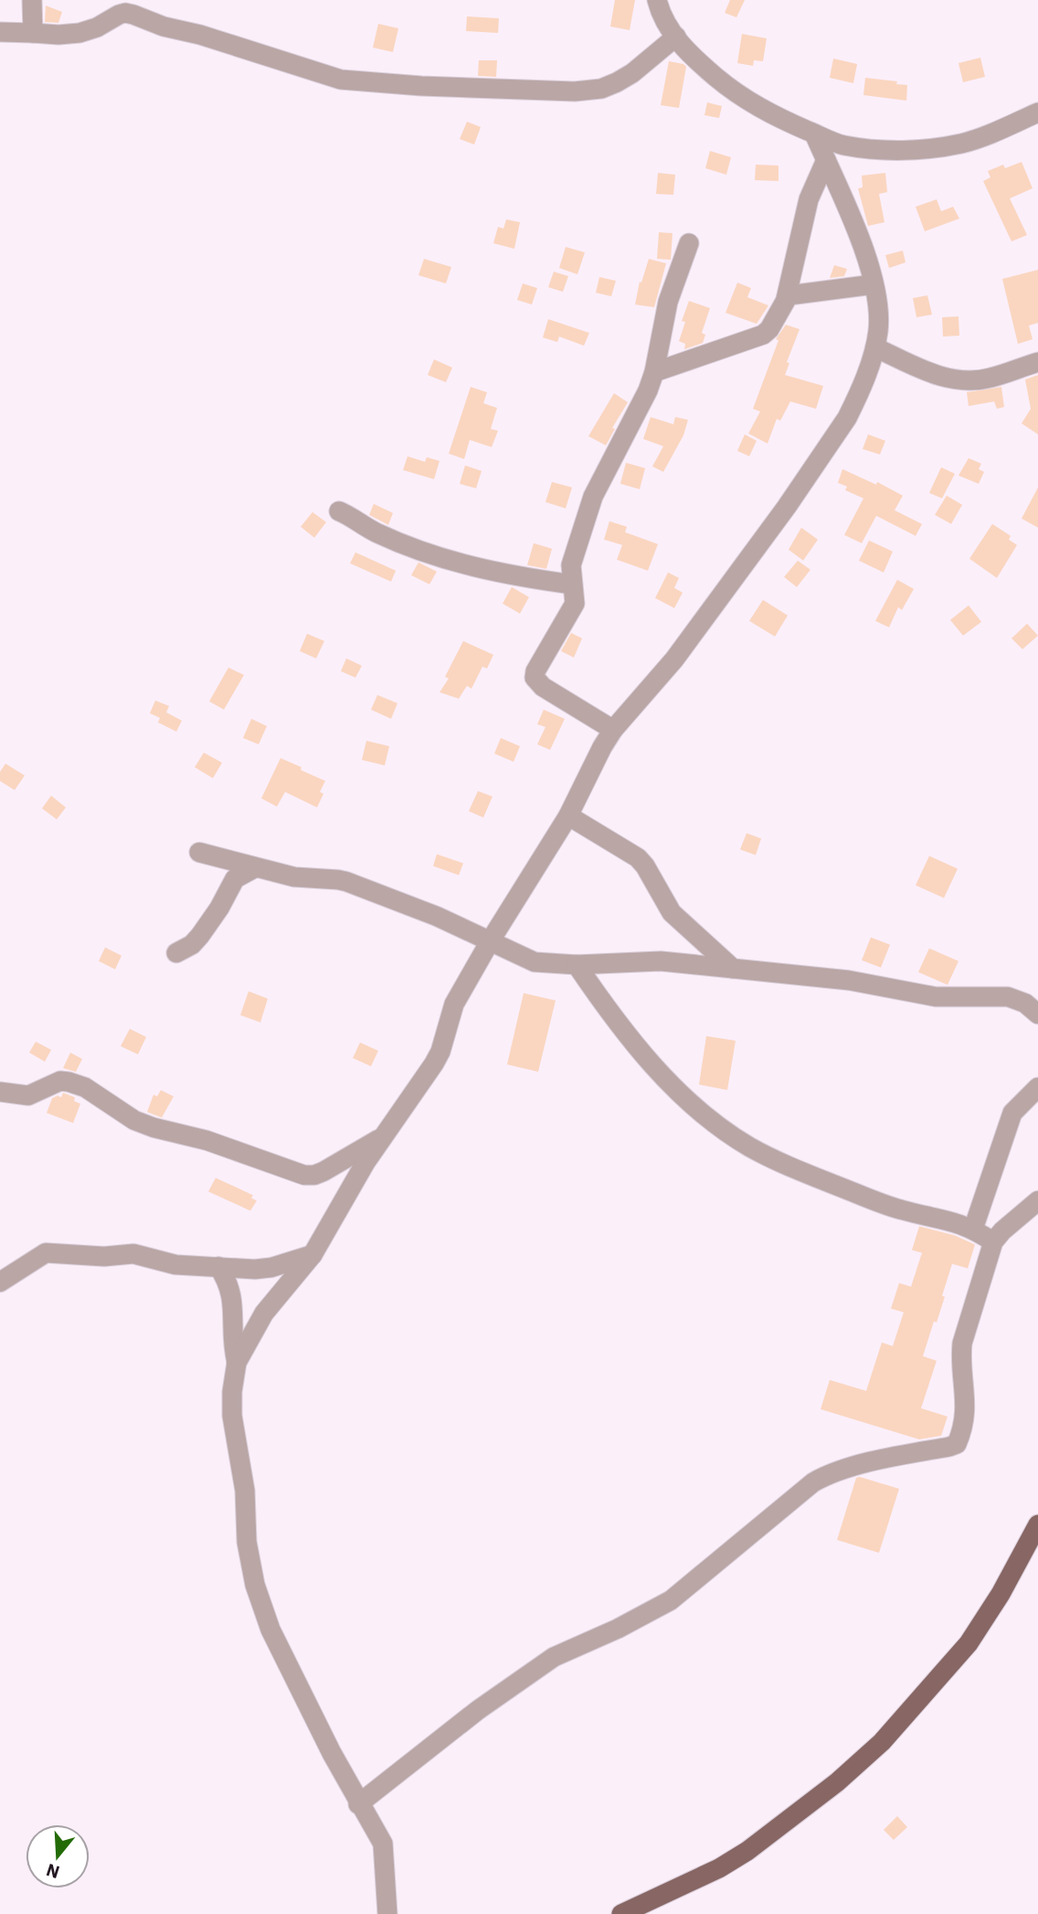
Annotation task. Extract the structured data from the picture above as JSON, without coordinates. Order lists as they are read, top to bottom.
{
  "north": "bottom"
}
